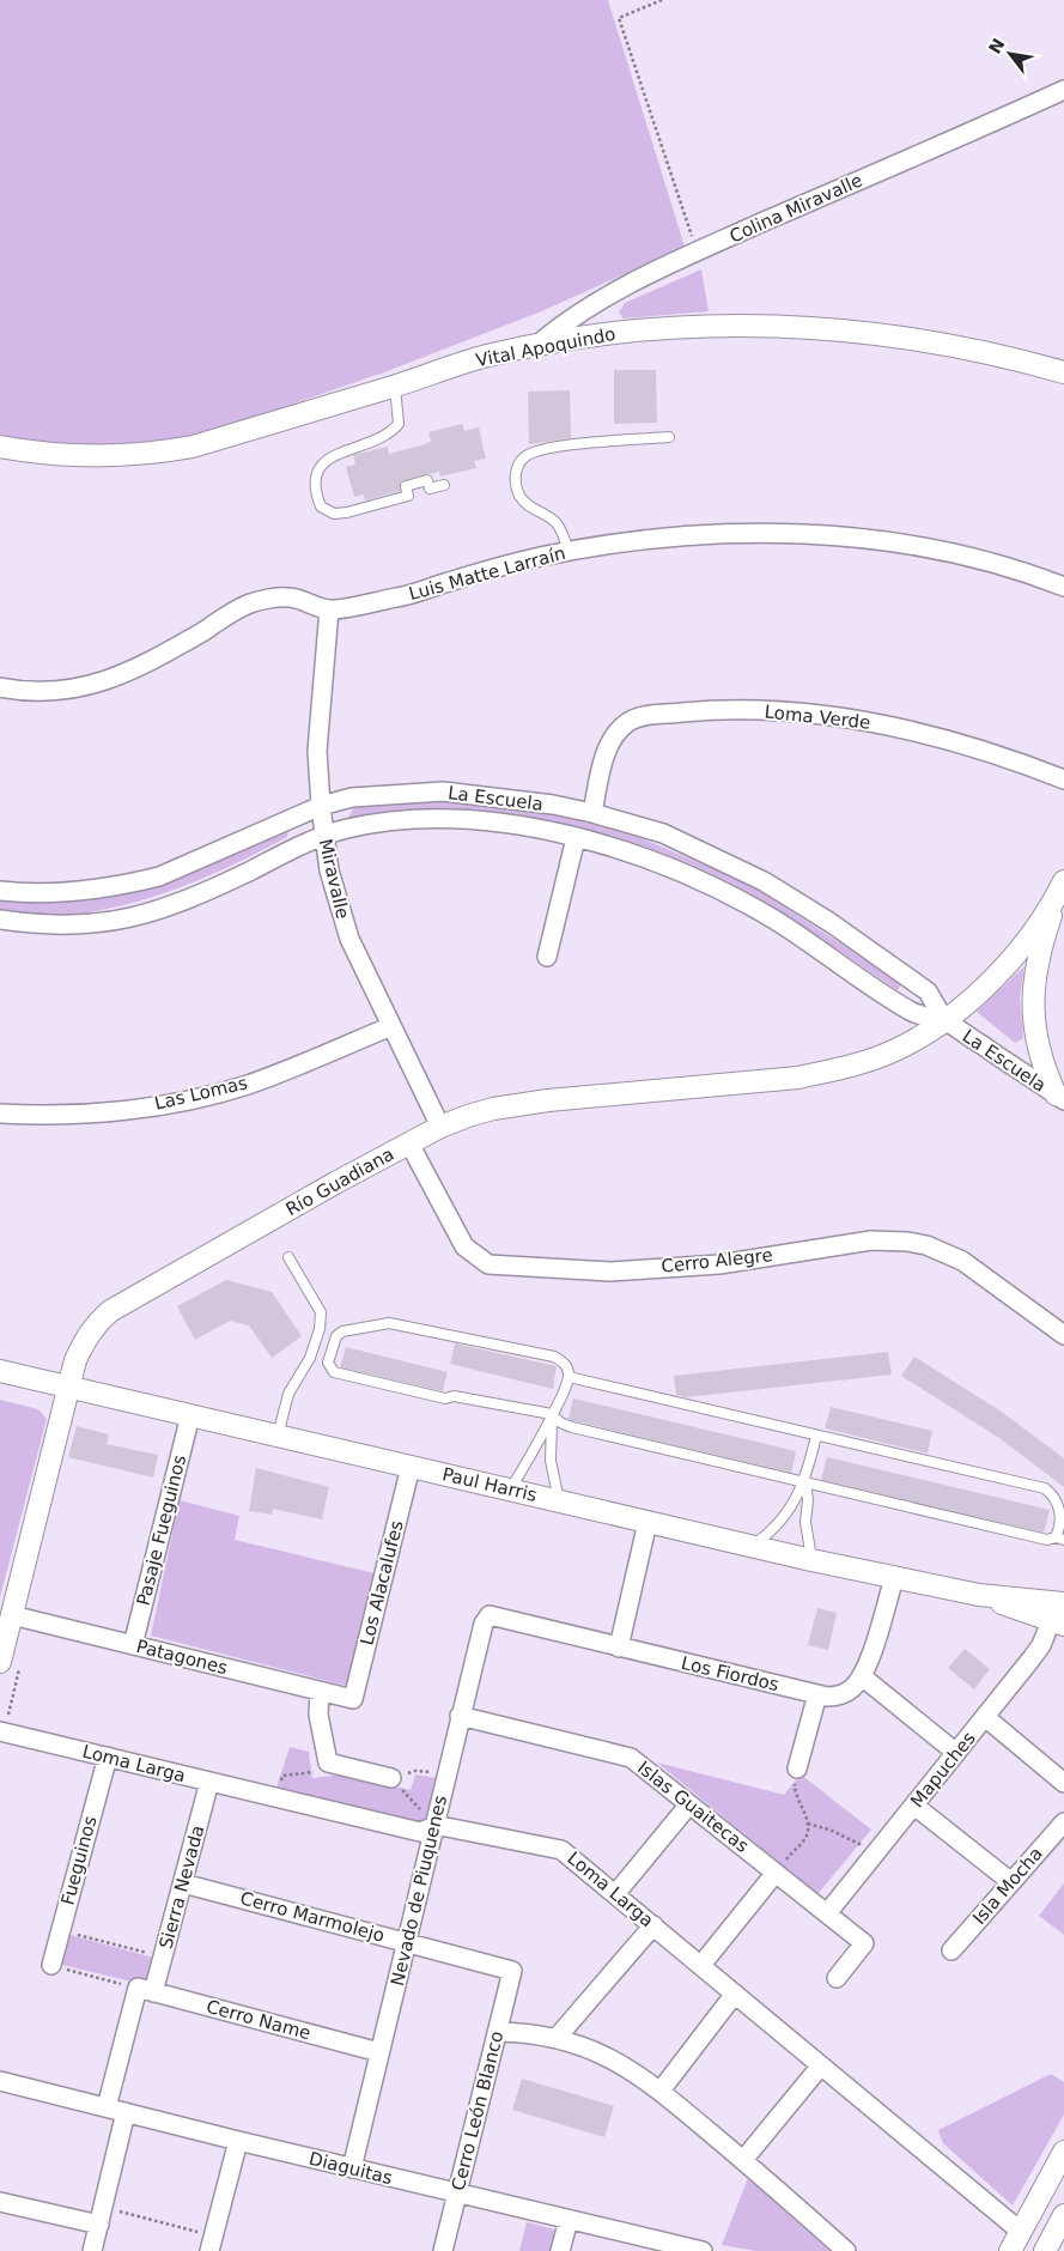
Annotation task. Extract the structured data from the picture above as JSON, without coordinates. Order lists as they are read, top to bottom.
{
  "streets": {
    "street": [
      "Colina Miravalle",
      "Vital Apoquindo",
      "Luis Matte Larraín",
      "Loma Verde",
      "La Escuela",
      "Miravalle",
      "Las Lomas",
      "Río Guadiana",
      "Cerro Alegre",
      "Paul Harris",
      "Pasaje Fueguinos",
      "Los Alacalufes",
      "Patagones",
      "Los Fiordos",
      "Loma Larga",
      "Mapuches",
      "Islas Guaitecas",
      "Fueguinos",
      "Isla Mocha",
      "Sierra Nevada",
      "Nevado de Piuquenes",
      "Cerro Marmolejo",
      "Cerro Name",
      "Cerro León Blanco",
      "Diaguitas"
    ]
  },
  "crossings": [
    ["Colina Miravalle", "Vital Apoquindo"],
    ["Luis Matte Larraín", "Miravalle"],
    ["Loma Verde", "La Escuela"],
    ["La Escuela", "Miravalle"],
    ["La Escuela", "Río Guadiana"],
    ["Miravalle", "Las Lomas"],
    ["Miravalle", "Río Guadiana"],
    ["Río Guadiana", "Cerro Alegre"],
    ["Río Guadiana", "Paul Harris"],
    ["Río Guadiana", "Patagones"],
    ["Paul Harris", "Pasaje Fueguinos"],
    ["Paul Harris", "Los Alacalufes"],
    ["Paul Harris", "Los Fiordos"],
    ["Paul Harris", "Mapuches"],
    ["Pasaje Fueguinos", "Patagones"],
    ["Los Alacalufes", "Patagones"],
    ["Los Fiordos", "Nevado de Piuquenes"],
    ["Loma Larga", "Fueguinos"],
    ["Loma Larga", "Sierra Nevada"],
    ["Loma Larga", "Nevado de Piuquenes"],
    ["Mapuches", "Islas Guaitecas"],
    ["Islas Guaitecas", "Nevado de Piuquenes"],
    ["Sierra Nevada", "Cerro Marmolejo"],
    ["Sierra Nevada", "Cerro Name"],
    ["Sierra Nevada", "Diaguitas"],
    ["Nevado de Piuquenes", "Cerro Marmolejo"],
    ["Nevado de Piuquenes", "Cerro Name"],
    ["Nevado de Piuquenes", "Diaguitas"],
    ["Cerro Marmolejo", "Cerro León Blanco"],
    ["Cerro León Blanco", "Diaguitas"]
  ],
  "north": "top left"
}
